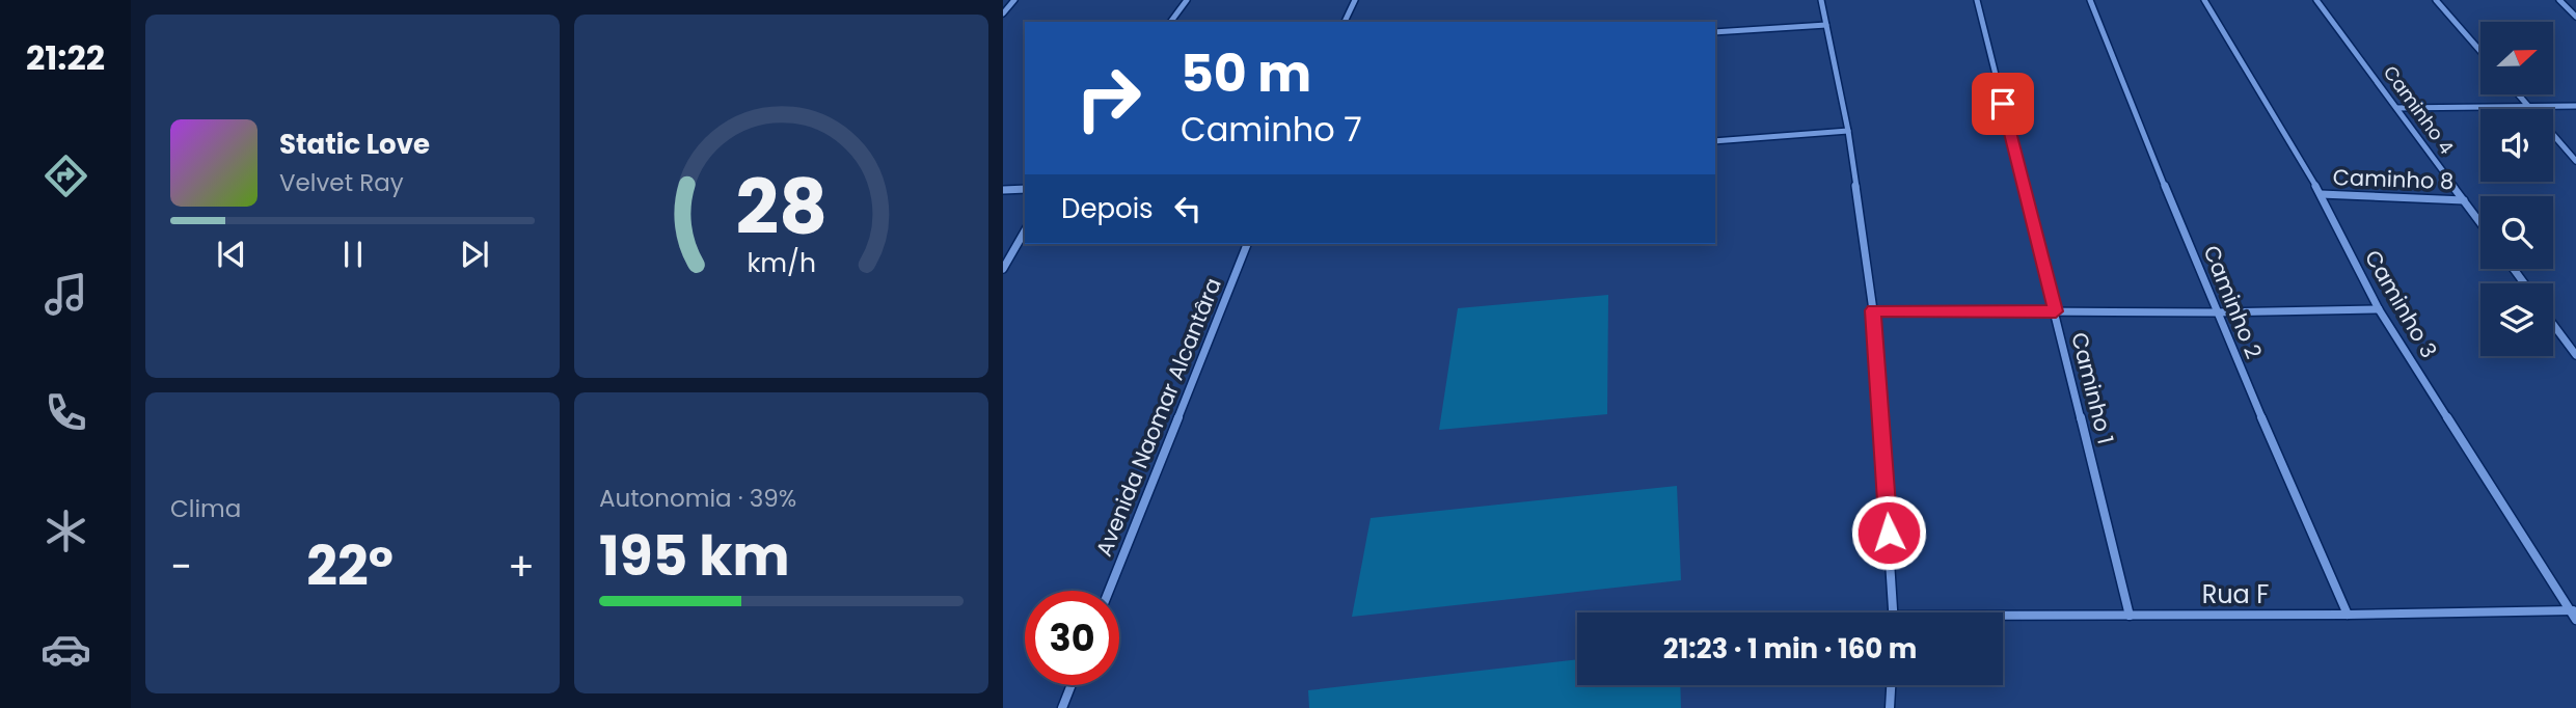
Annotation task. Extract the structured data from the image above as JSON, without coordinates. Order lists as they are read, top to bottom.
{
  "streets": {
    "street": [
      "Caminho 4",
      "Caminho 8",
      "Caminho 2",
      "Caminho 3",
      "Caminho 1",
      "Avenida Naomar Alcantâra",
      "Rua F"
    ]
  },
  "crossings": [
    ["Caminho 4", "Caminho 8"],
    ["Caminho 8", "Caminho 3"],
    ["Caminho 2", "Rua F"],
    ["Caminho 3", "Rua F"],
    ["Caminho 1", "Rua F"]
  ],
  "north": "right",
  "page": {
    "tabs": "21:22",
    "turn": ["50 m", "Caminho 7"],
    "song": ["Static Love", "Velvet Ray"],
    "then": "Depois",
    "tile": [
      "Clima",
      ["Autonomia · 39%", "195 km"]
    ],
    "heat": ["−", "22°", "+"],
    "limit": "30",
    "trip": "21:23 · 1 min · 160 m",
    "gauge": ["28", "km/h"]
  }
}
